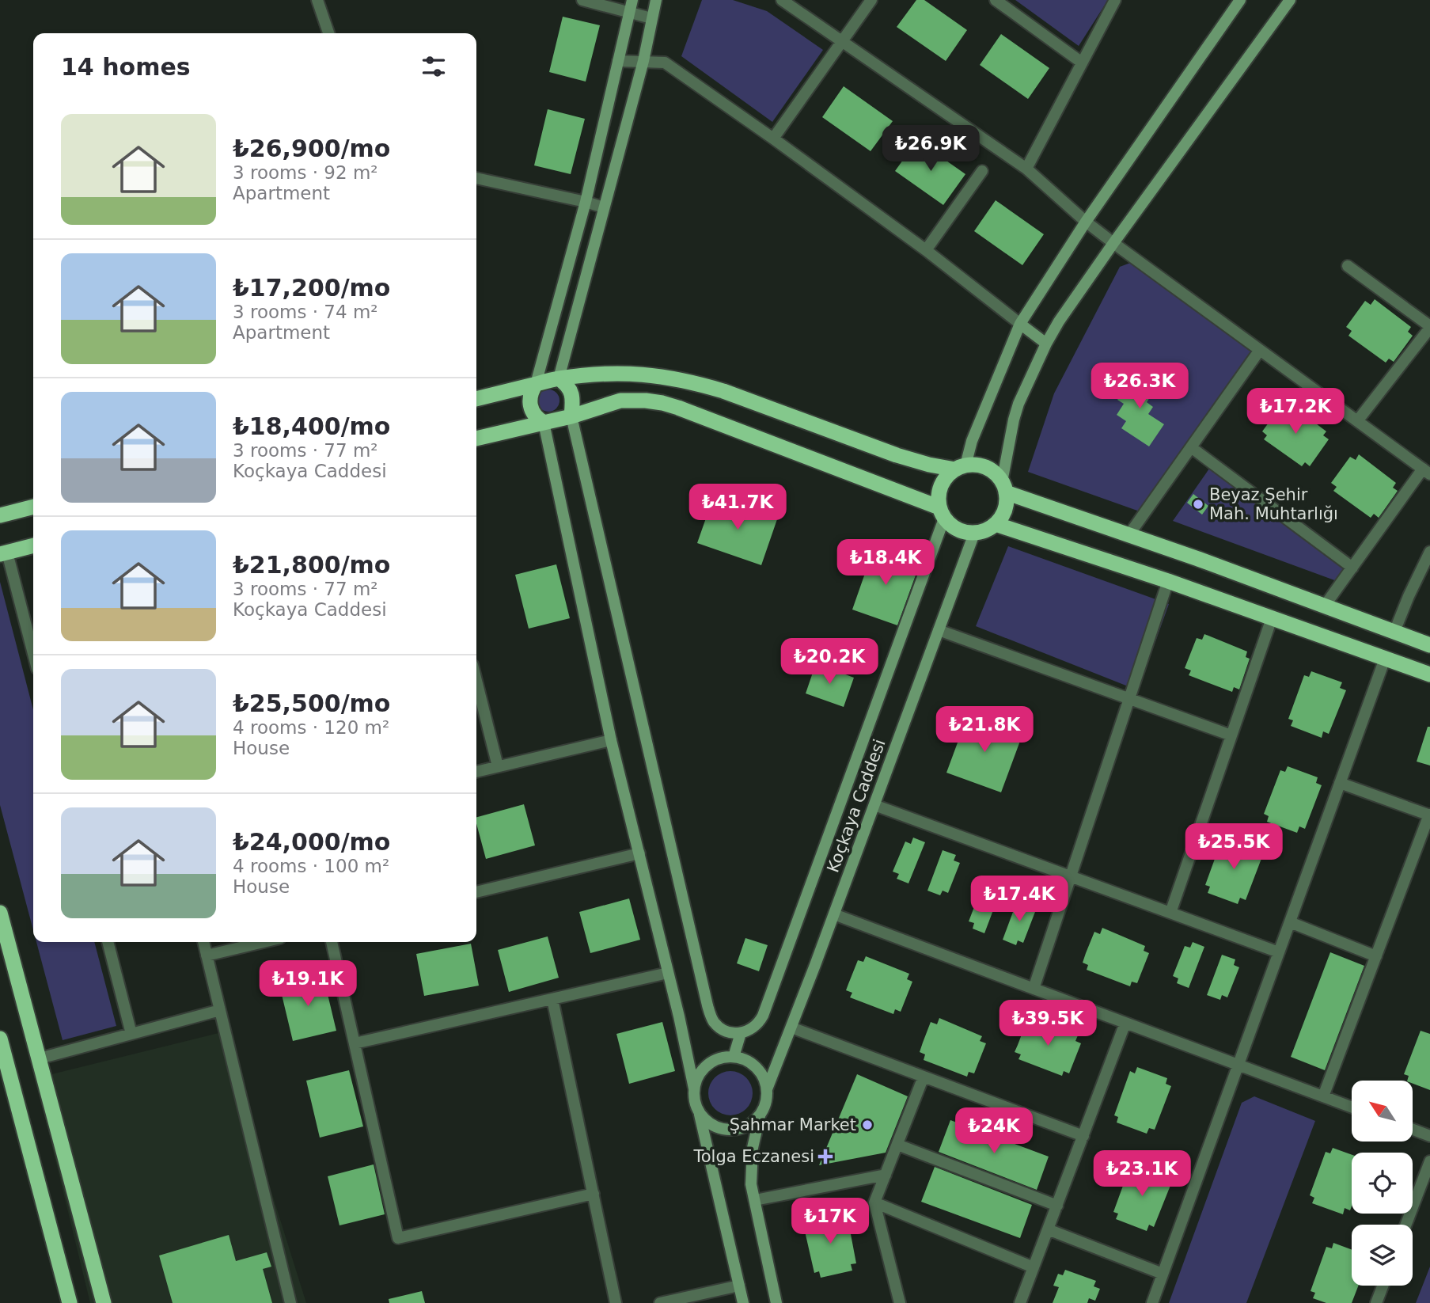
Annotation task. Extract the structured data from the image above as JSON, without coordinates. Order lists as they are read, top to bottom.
{
  "streets": {
    "main road": ["Koçkaya Caddesi"]
  },
  "places": {
    "other": ["Beyaz Şehir Mah. Muhtarlığı", "Şahmar Market"],
    "health": ["Tolga Eczanesi"]
  },
  "north": "top left",
  "page": {
    "heading": "14 homes",
    "list": [
      {
        "name": "₺26,900/mo",
        "note": "3 rooms · 92 m² · Apartment"
      },
      {
        "name": "₺17,200/mo",
        "note": "3 rooms · 74 m² · Apartment"
      },
      {
        "name": "₺18,400/mo",
        "note": "3 rooms · 77 m² · Koçkaya Caddesi"
      },
      {
        "name": "₺21,800/mo",
        "note": "3 rooms · 77 m² · Koçkaya Caddesi"
      },
      {
        "name": "₺25,500/mo",
        "note": "4 rooms · 120 m² · House"
      },
      {
        "name": "₺24,000/mo",
        "note": "4 rooms · 100 m² · House"
      }
    ],
    "price": [
      "₺26.9K",
      "₺26.3K",
      "₺17.2K",
      "₺41.7K",
      "₺18.4K",
      "₺20.2K",
      "₺21.8K",
      "₺25.5K",
      "₺17.4K",
      "₺19.1K",
      "₺39.5K",
      "₺24K",
      "₺23.1K",
      "₺17K"
    ]
  }
}
